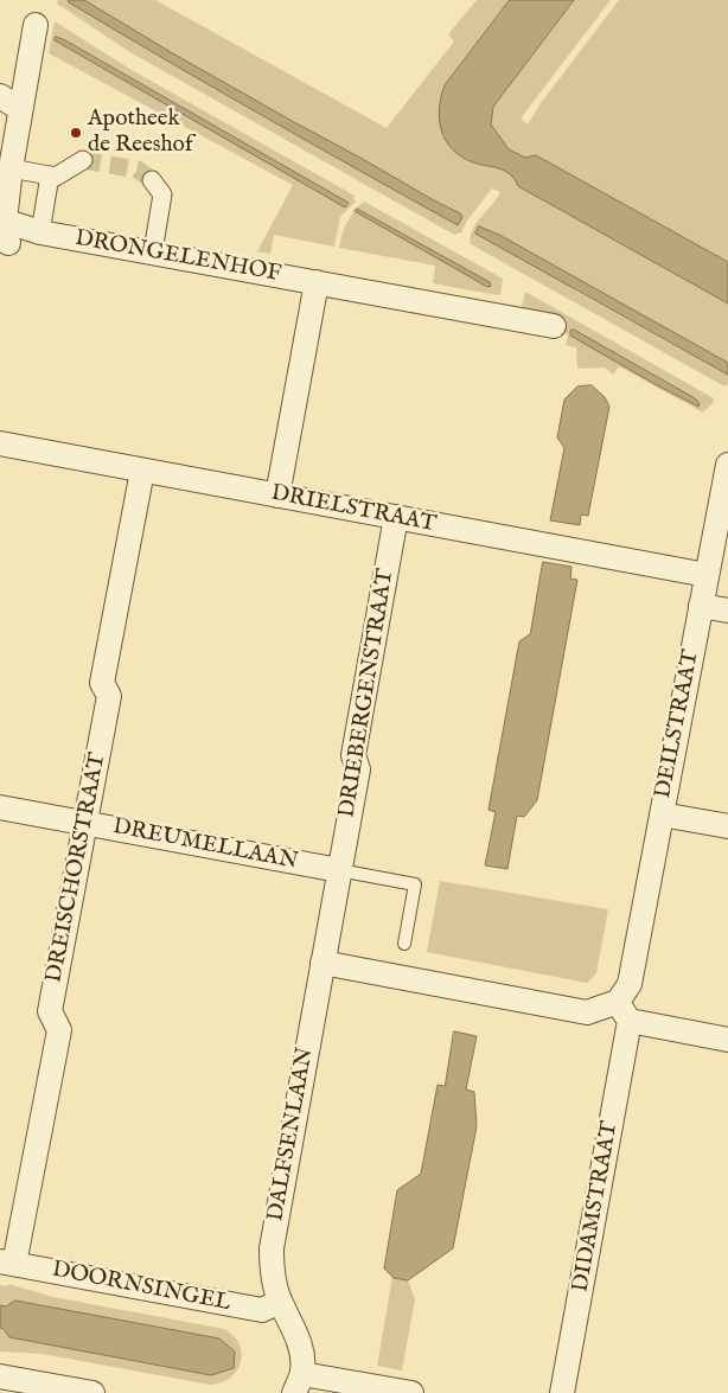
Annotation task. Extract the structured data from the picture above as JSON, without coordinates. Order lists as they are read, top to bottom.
{
  "streets": {
    "street": [
      "DRONGELENHOF",
      "DRIELSTRAAT",
      "DRIEBERGENSTRAAT",
      "DEILSTRAAT",
      "DREUMELLAAN",
      "DREISCHORSTRAAT",
      "DALFSENLAAN",
      "DIDAMSTRAAT",
      "DOORNSINGEL"
    ]
  },
  "crossings": [
    ["DRIELSTRAAT", "DRIEBERGENSTRAAT"],
    ["DRIELSTRAAT", "DEILSTRAAT"],
    ["DRIELSTRAAT", "DREISCHORSTRAAT"],
    ["DRIEBERGENSTRAAT", "DREUMELLAAN"],
    ["DRIEBERGENSTRAAT", "DALFSENLAAN"],
    ["DEILSTRAAT", "DIDAMSTRAAT"],
    ["DREUMELLAAN", "DREISCHORSTRAAT"],
    ["DREUMELLAAN", "DALFSENLAAN"],
    ["DREISCHORSTRAAT", "DOORNSINGEL"],
    ["DALFSENLAAN", "DOORNSINGEL"]
  ],
  "places": ["Apotheek de Reeshof"]
}
